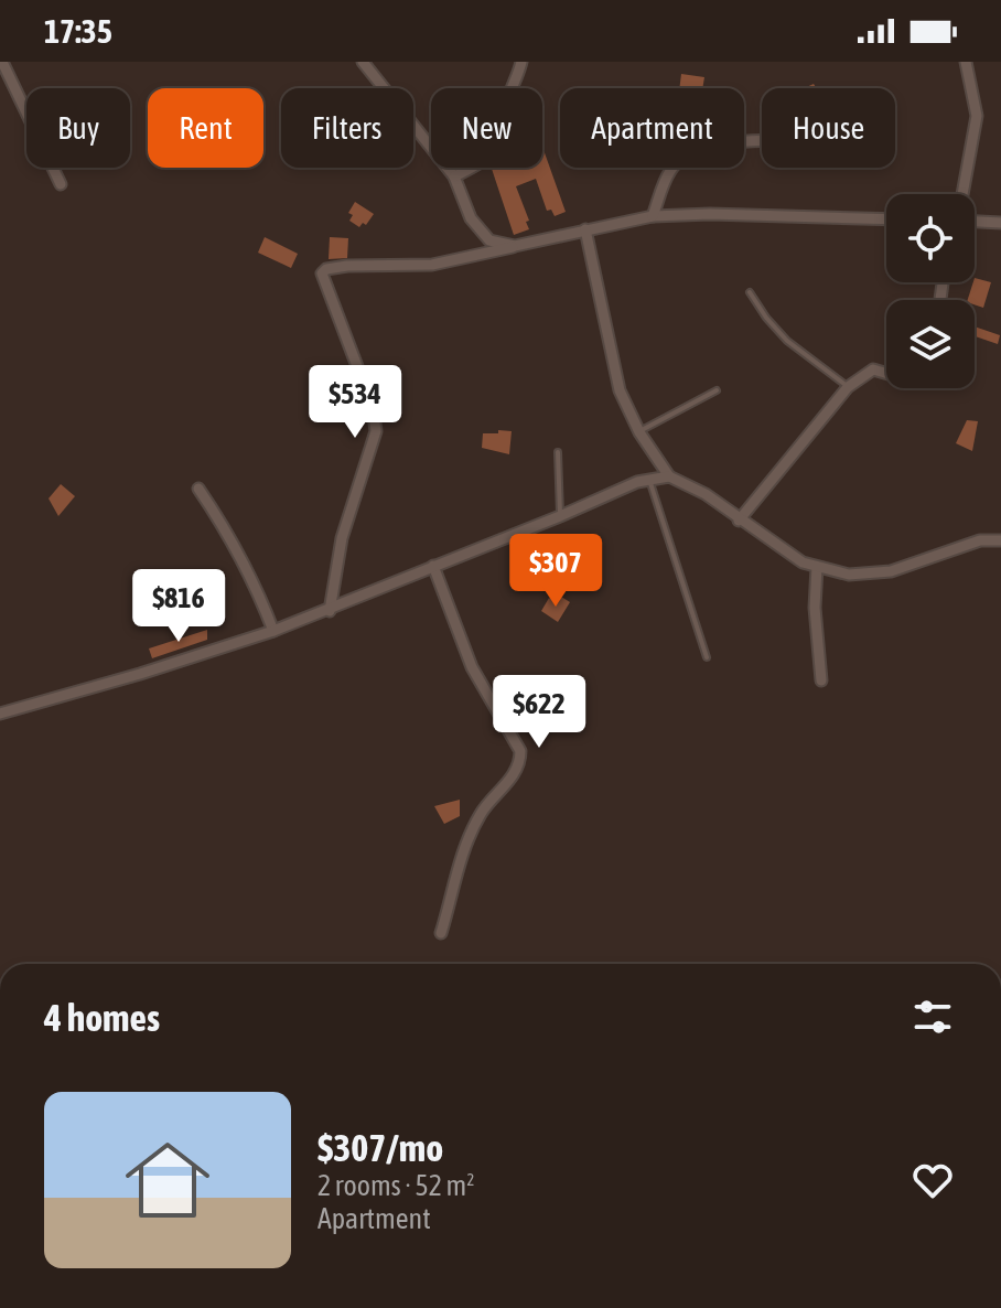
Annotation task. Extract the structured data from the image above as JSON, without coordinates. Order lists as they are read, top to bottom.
{
  "page": {
    "status": "17:35",
    "chip": [
      "Buy",
      "Rent",
      "Filters",
      "New",
      "Apartment",
      "House"
    ],
    "price": [
      "$534",
      "$307",
      "$816",
      "$622"
    ],
    "heading": "4 homes",
    "list": [
      {
        "name": "$307/mo",
        "note": "2 rooms · 52 m² · Apartment"
      }
    ]
  }
}
